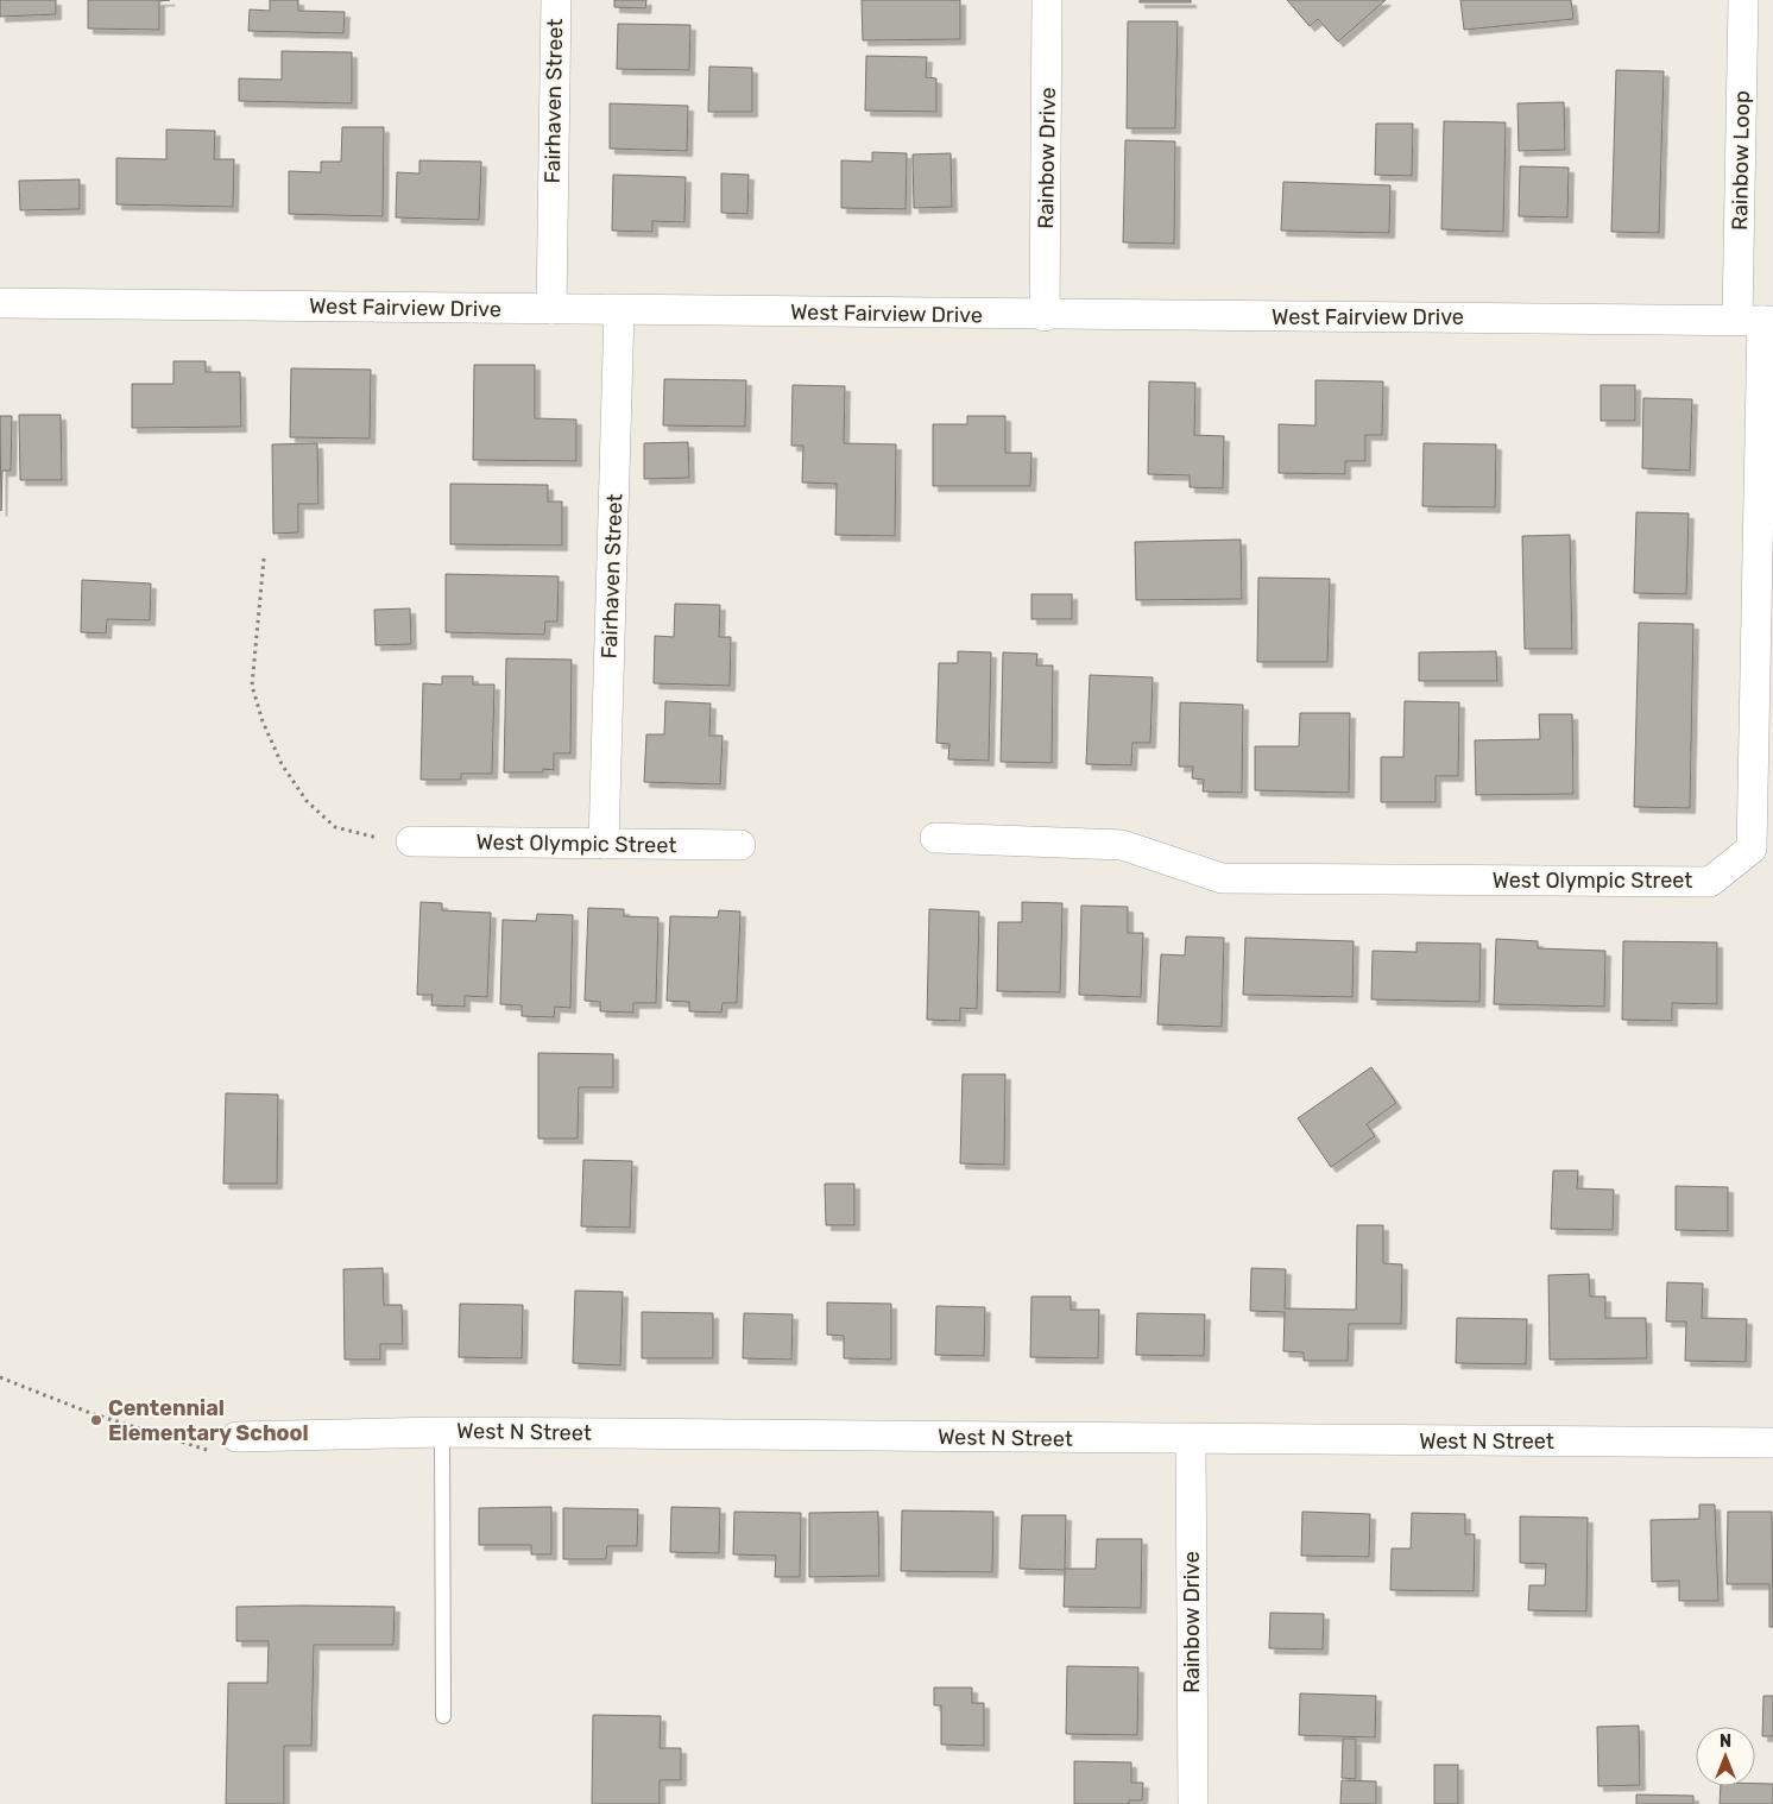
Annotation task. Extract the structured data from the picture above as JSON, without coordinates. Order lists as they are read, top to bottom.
{
  "streets": {
    "street": [
      "Fairhaven Street",
      "Rainbow Drive",
      "Rainbow Loop",
      "West Fairview Drive",
      "West Olympic Street",
      "West N Street"
    ]
  },
  "crossings": [
    ["Fairhaven Street", "West Fairview Drive"],
    ["Fairhaven Street", "West Olympic Street"],
    ["Rainbow Drive", "West Fairview Drive"],
    ["Rainbow Drive", "West N Street"],
    ["Rainbow Loop", "West Fairview Drive"],
    ["Rainbow Loop", "West Olympic Street"],
    ["West Fairview Drive", "West Olympic Street"]
  ],
  "places": ["Centennial Elementary School"],
  "north": "top"
}
